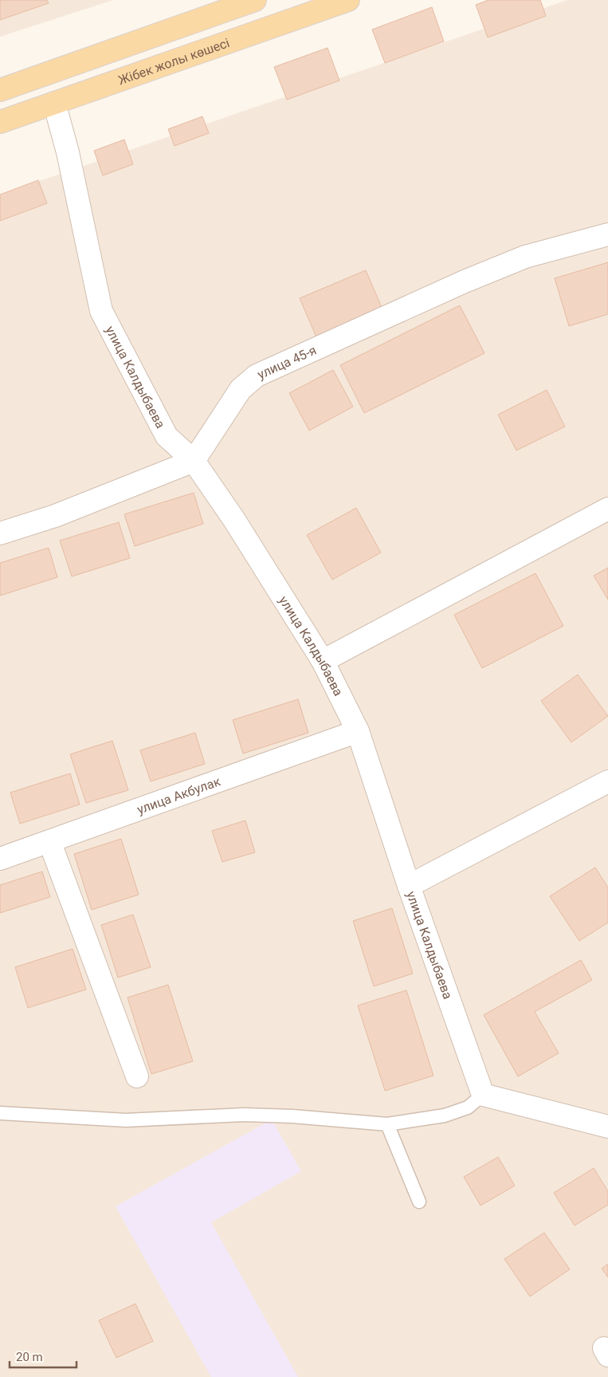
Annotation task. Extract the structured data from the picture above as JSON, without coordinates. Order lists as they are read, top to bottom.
{
  "streets": {
    "main road": ["Жібек жолы көшесі"],
    "street": ["улица 45-я", "улица Калдыбаева", "улица Акбулак"]
  },
  "crossings": [
    ["Жібек жолы көшесі", "улица Калдыбаева"],
    ["улица 45-я", "улица Калдыбаева"],
    ["улица Калдыбаева", "улица Акбулак"]
  ],
  "scale_bar": "20 m"
}
